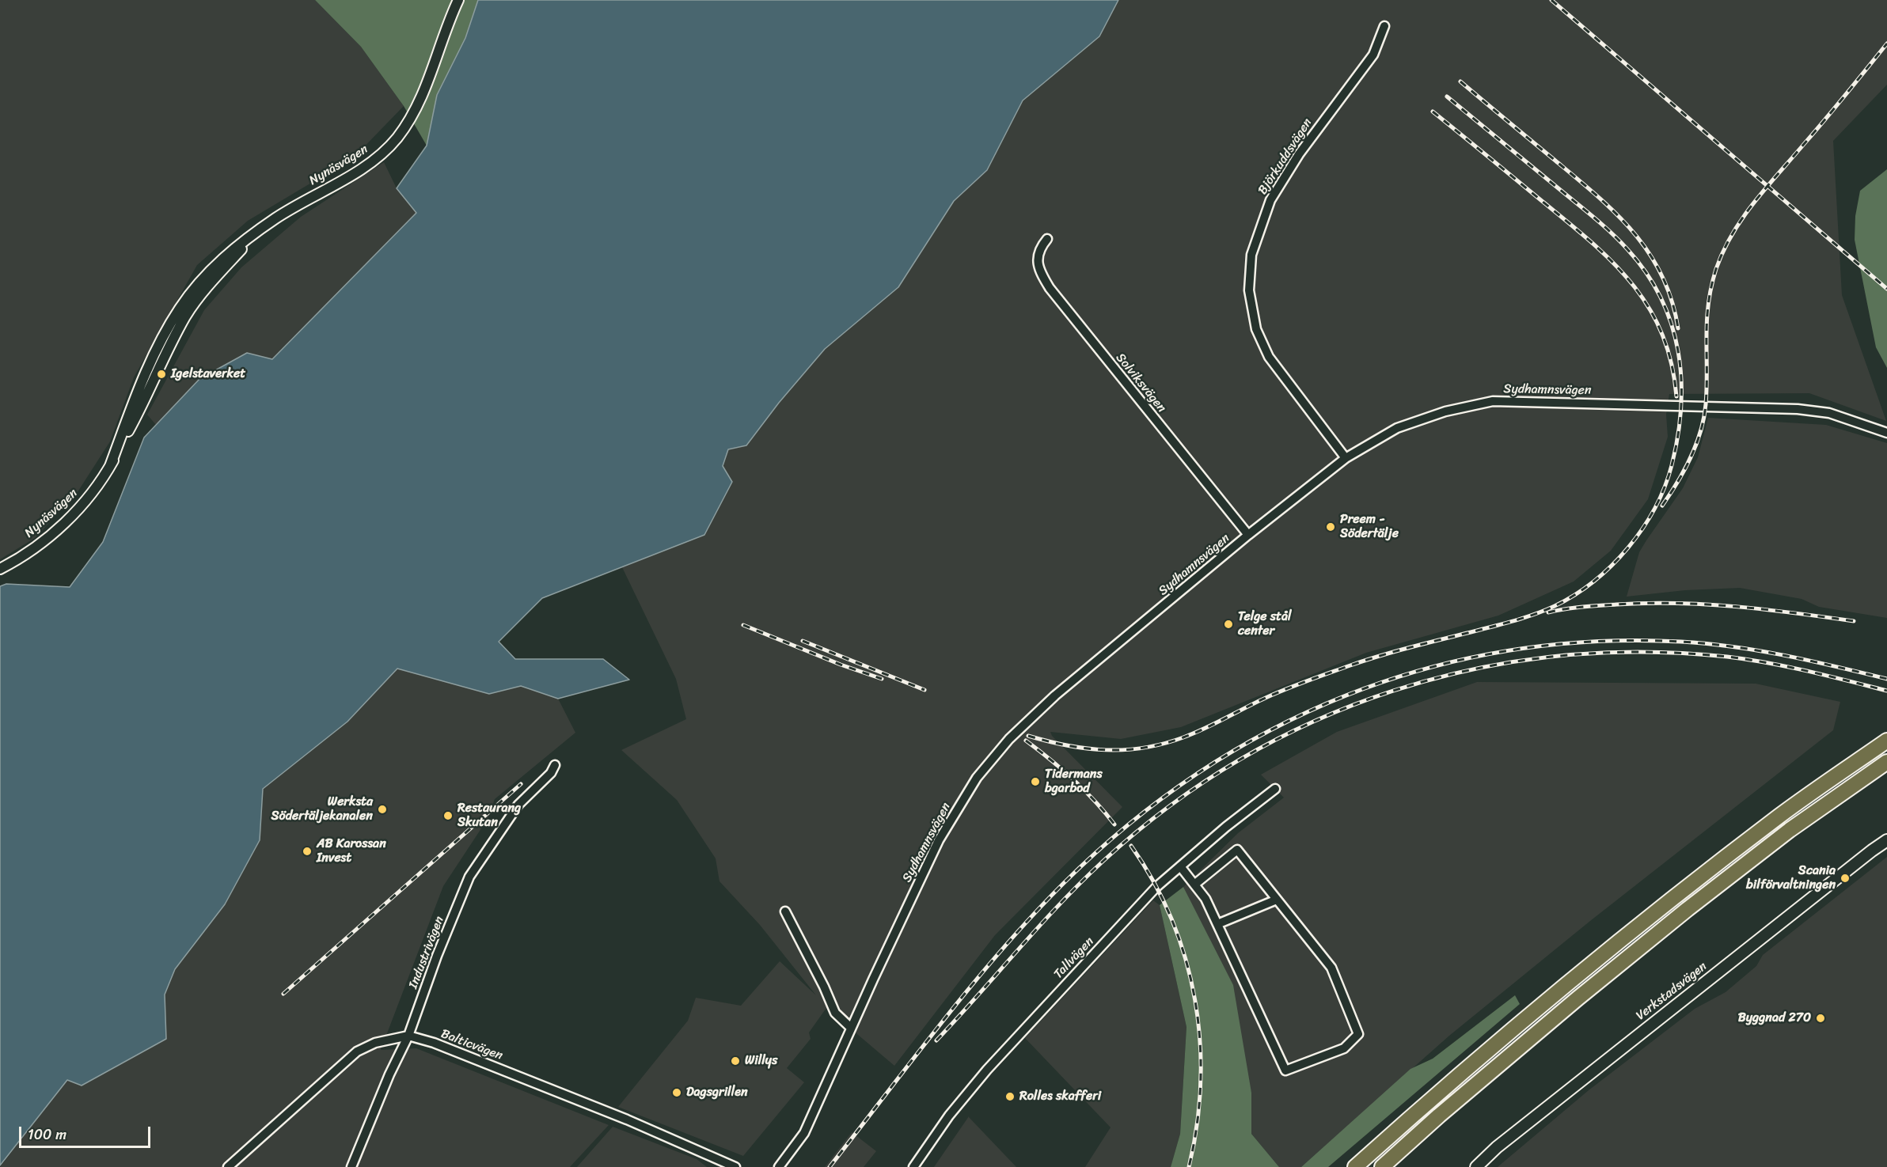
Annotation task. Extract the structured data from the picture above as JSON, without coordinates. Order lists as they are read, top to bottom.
{
  "streets": {
    "main road": ["Verkstadsvägen"],
    "street": [
      "Björkuddsvägen",
      "Nynäsvägen",
      "Solviksvägen",
      "Sydhamnsvägen",
      "Industrivägen",
      "Tallvägen",
      "Balticvägen"
    ]
  },
  "crossings": [
    ["Björkuddsvägen", "Sydhamnsvägen"],
    ["Solviksvägen", "Sydhamnsvägen"],
    ["Industrivägen", "Balticvägen"]
  ],
  "places": [
    "Igelstaverket",
    "Preem - Södertälje",
    "Telge stål center",
    "Tidermans bgarbod",
    "Werksta Södertäljekanalen",
    "Restaurang Skutan",
    "AB Karossan Invest",
    "Scania bilförvaltningen",
    "Byggnad 270",
    "Willys",
    "Dagsgrillen",
    "Rolles skafferi"
  ],
  "scale_bar": "100 m"
}
